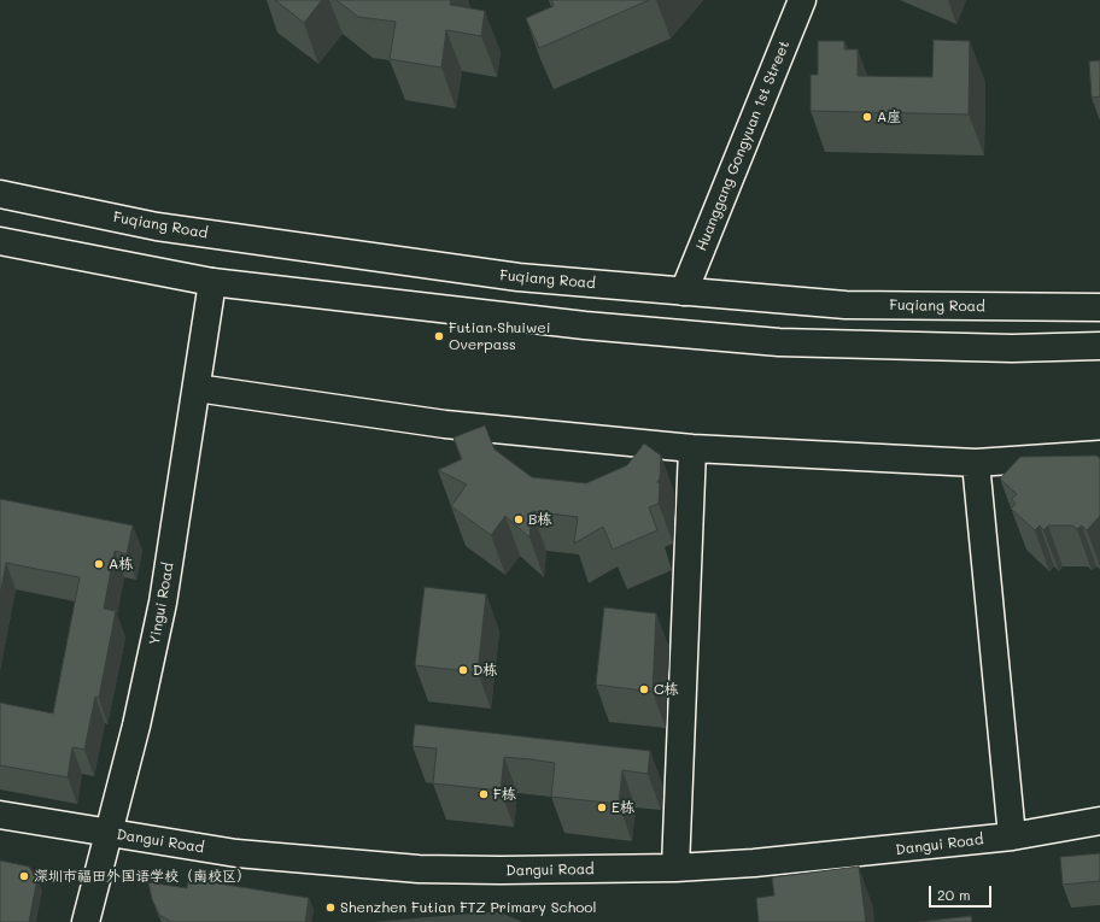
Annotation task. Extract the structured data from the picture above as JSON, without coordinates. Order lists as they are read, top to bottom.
{
  "streets": {
    "street": [
      "Huanggang Gongyuan 1st Street",
      "Fuqiang Road",
      "Yingui Road",
      "Dangui Road"
    ]
  },
  "crossings": [
    ["Huanggang Gongyuan 1st Street", "Fuqiang Road"],
    ["Yingui Road", "Dangui Road"]
  ],
  "places": [
    "A座",
    "Futian Shuiwei Overpass",
    "B栋",
    "A栋",
    "D栋",
    "C栋",
    "F栋",
    "E栋",
    "深圳市福田外国语学校（南校区）",
    "Shenzhen Futian FTZ Primary School"
  ],
  "scale_bar": "20 m"
}
